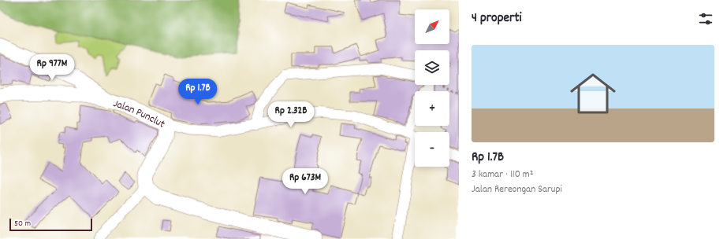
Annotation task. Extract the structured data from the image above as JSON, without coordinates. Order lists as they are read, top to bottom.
{
  "streets": {
    "main road": ["Jalan Punclut"]
  },
  "scale_bar": "50 m",
  "north": "top right",
  "page": {
    "heading": "4 properti",
    "map_buttons": ["+", "−"],
    "list": [
      {
        "name": "Rp 1.7B",
        "note": "3 kamar · 110 m² · Jalan Rereongan Sarupi"
      }
    ],
    "price": [
      "Rp 977M",
      "Rp 1.7B",
      "Rp 2.32B",
      "Rp 673M"
    ],
    "scale": "50 m"
  }
}
